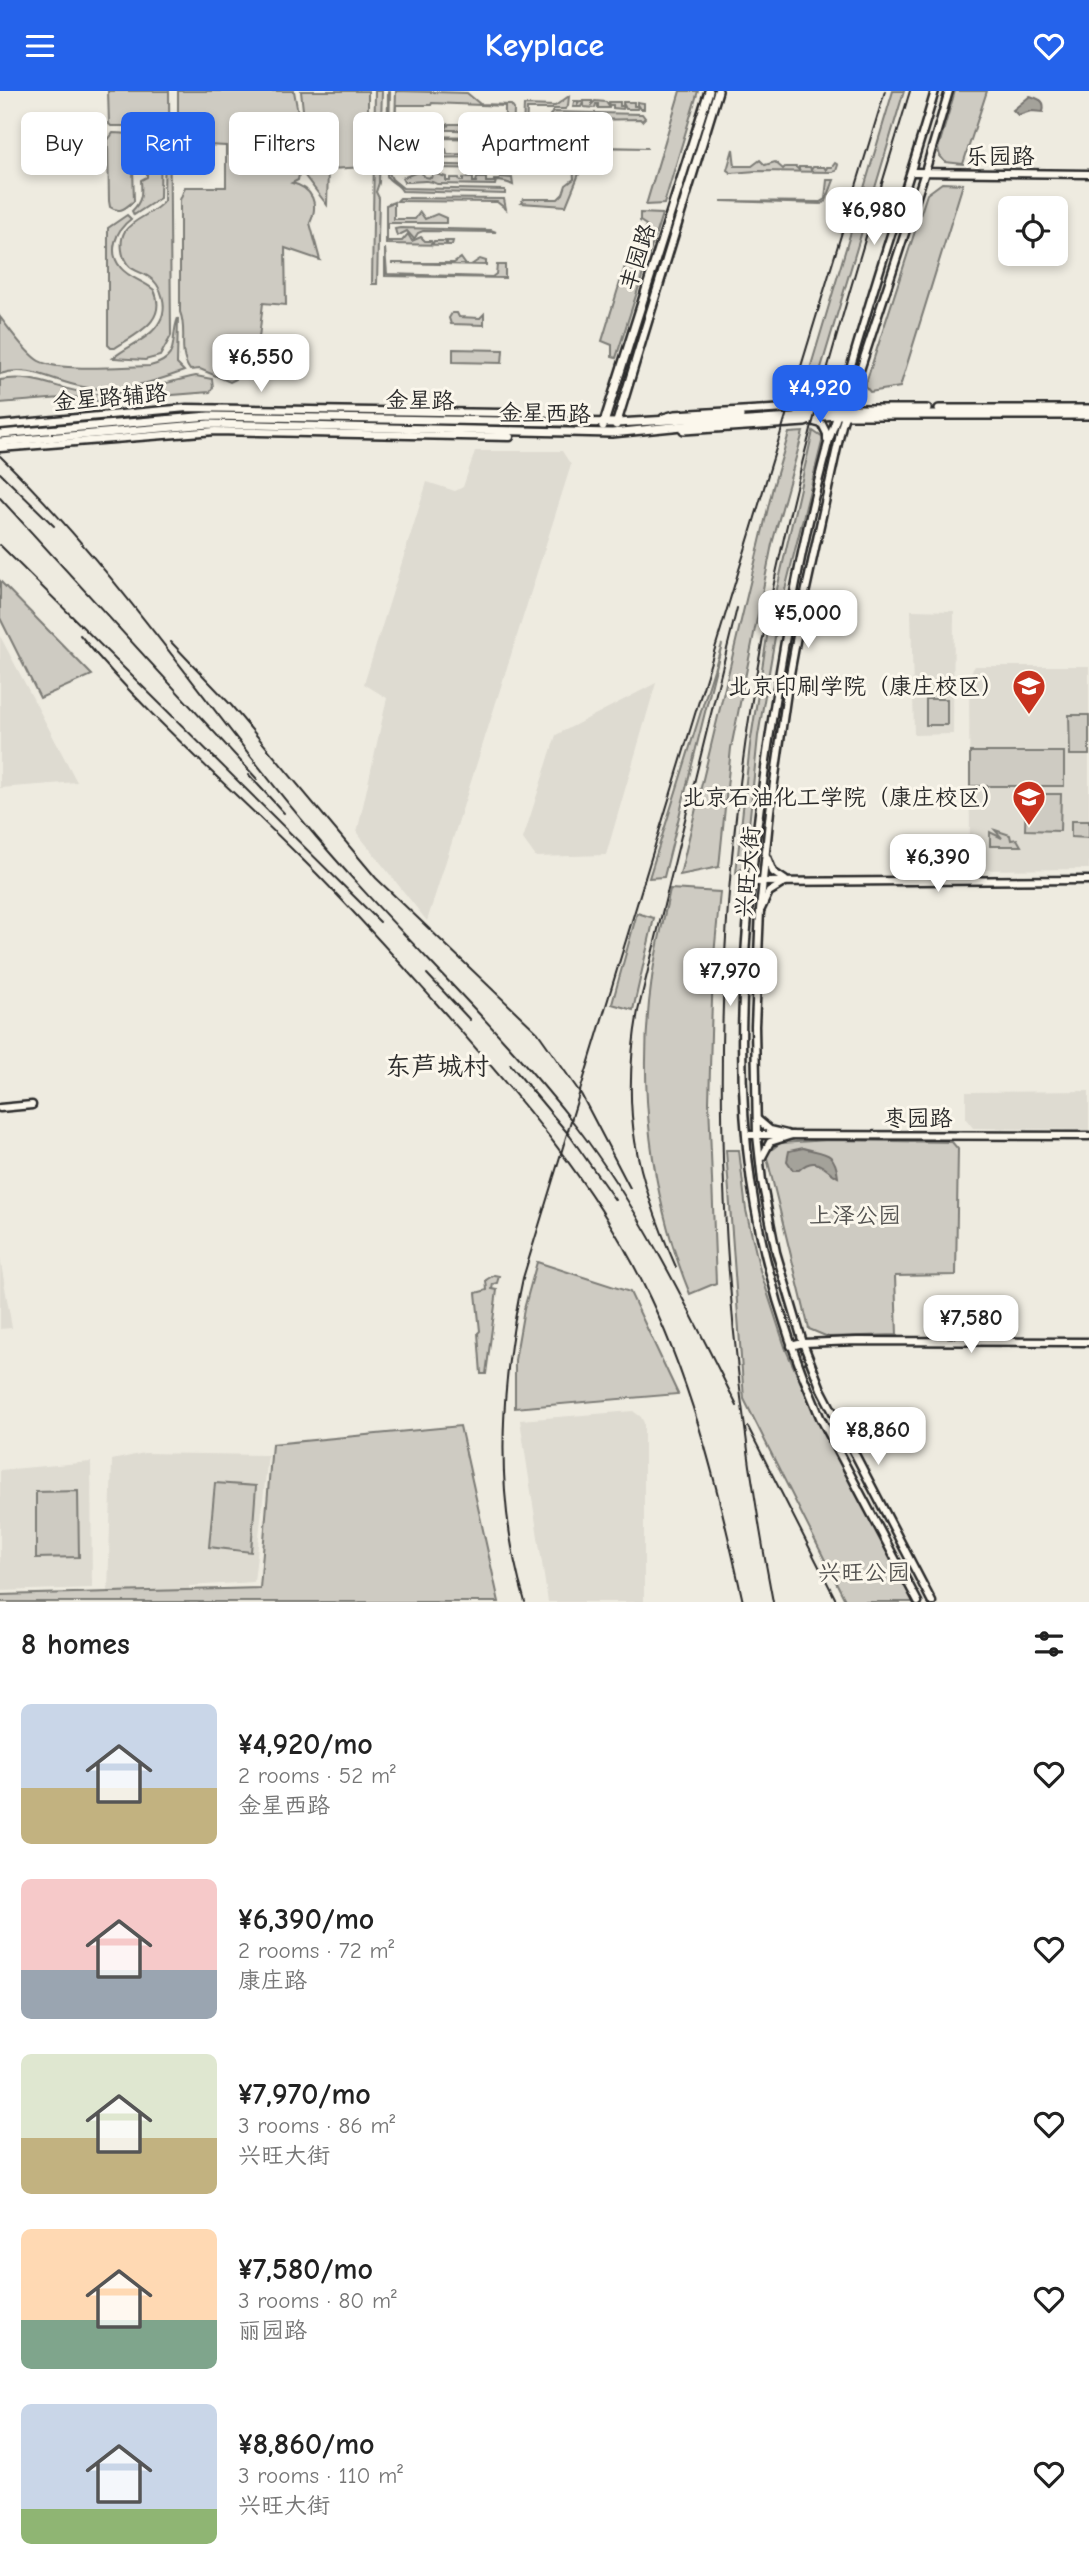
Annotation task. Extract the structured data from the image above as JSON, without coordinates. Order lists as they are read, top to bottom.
{
  "streets": {
    "main road": [
      "乐园路",
      "丰园路",
      "金星路辅路",
      "金星路",
      "金星西路",
      "兴旺大街",
      "枣园路"
    ]
  },
  "crossings": [
    ["乐园路", "兴旺大街"],
    ["丰园路", "金星路"],
    ["丰园路", "金星西路"],
    ["金星路辅路", "金星路"],
    ["金星路", "金星西路"],
    ["金星路", "兴旺大街"],
    ["金星西路", "兴旺大街"],
    ["兴旺大街", "枣园路"]
  ],
  "districts": ["东芦城村"],
  "parks": ["上泽公园", "兴旺公园"],
  "places": {
    "school or university": ["北京印刷学院（康庄校区）", "北京石油化工学院（康庄校区）"]
  },
  "page": {
    "header": "Keyplace",
    "chip": [
      "Buy",
      "Rent",
      "Filters",
      "New",
      "Apartment"
    ],
    "price": [
      "¥6,980",
      "¥6,550",
      "¥4,920",
      "¥5,000",
      "¥6,390",
      "¥7,970",
      "¥7,580",
      "¥8,860"
    ],
    "heading": "8 homes",
    "list": [
      {
        "name": "¥4,920/mo",
        "note": "2 rooms · 52 m² · 金星西路"
      },
      {
        "name": "¥6,390/mo",
        "note": "2 rooms · 72 m² · 康庄路"
      },
      {
        "name": "¥7,970/mo",
        "note": "3 rooms · 86 m² · 兴旺大街"
      },
      {
        "name": "¥7,580/mo",
        "note": "3 rooms · 80 m² · 丽园路"
      },
      {
        "name": "¥8,860/mo",
        "note": "3 rooms · 110 m² · 兴旺大街"
      }
    ]
  }
}
